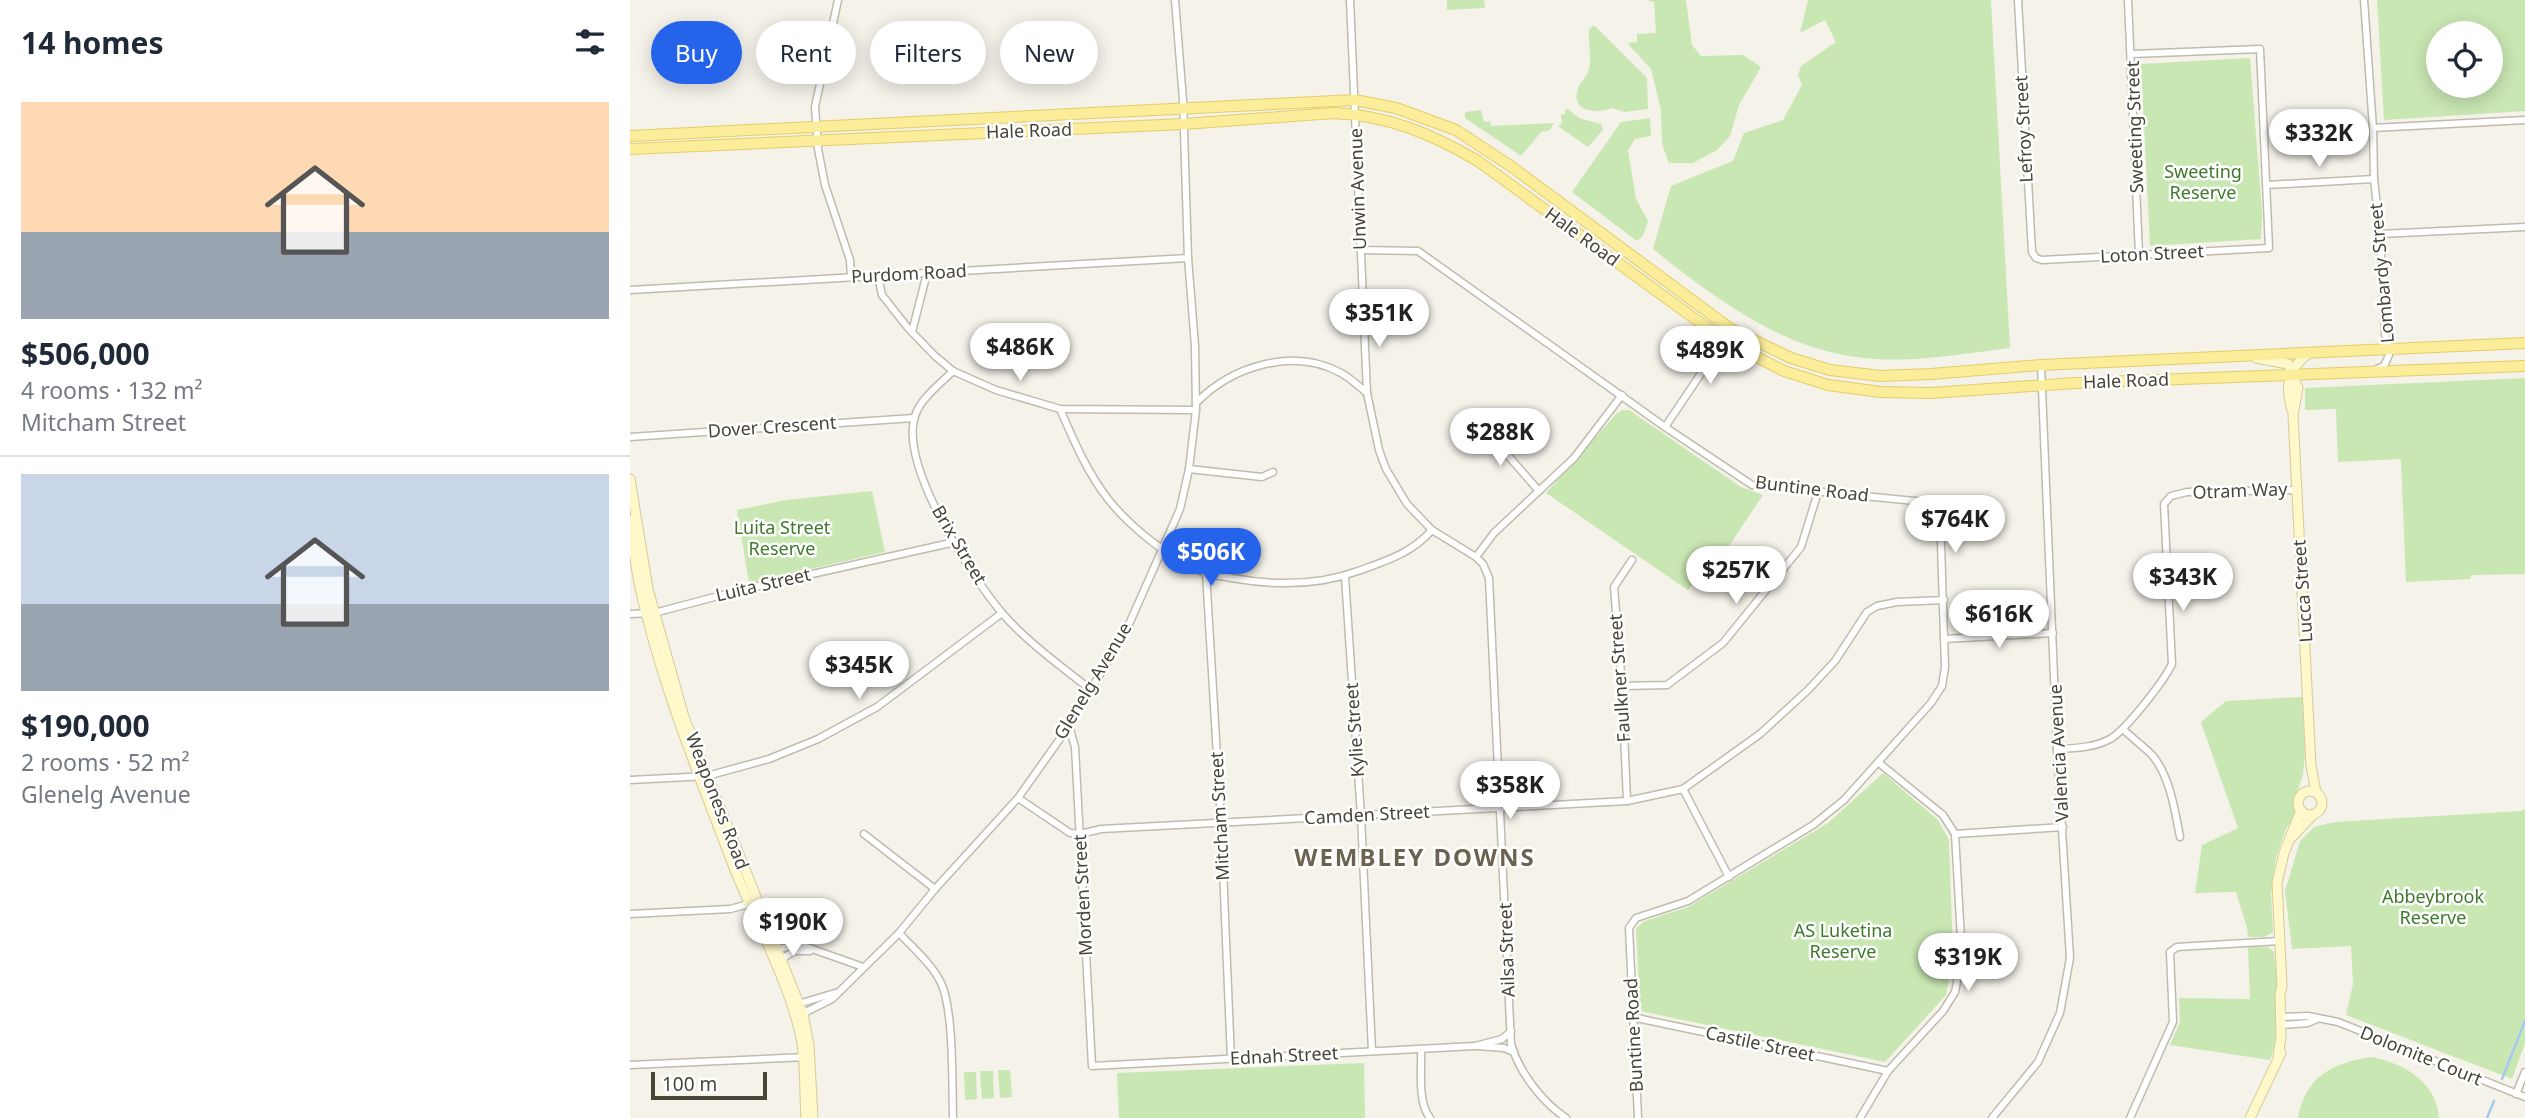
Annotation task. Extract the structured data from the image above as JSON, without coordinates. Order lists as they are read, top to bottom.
{
  "streets": {
    "main road": ["Hale Road"],
    "street": [
      "Sweeting Street",
      "Lefroy Street",
      "Unwin Avenue",
      "Loton Street",
      "Lombardy Street",
      "Purdom Road",
      "Dover Crescent",
      "Buntine Road",
      "Otram Way",
      "Brix Street",
      "Luita Street",
      "Lucca Street",
      "Faulkner Street",
      "Glenelg Avenue",
      "Kylie Street",
      "Valencia Avenue",
      "Weaponess Road",
      "Camden Street",
      "Mitcham Street",
      "Morden Street",
      "Ailsa Street",
      "Castile Street",
      "Ednah Street",
      "Dolomite Court"
    ]
  },
  "crossings": [
    ["Sweeting Street", "Loton Street"],
    ["Lefroy Street", "Loton Street"],
    ["Hale Road", "Unwin Avenue"],
    ["Hale Road", "Lombardy Street"],
    ["Hale Road", "Lucca Street"],
    ["Hale Road", "Glenelg Avenue"],
    ["Hale Road", "Valencia Avenue"],
    ["Unwin Avenue", "Buntine Road"],
    ["Unwin Avenue", "Ailsa Street"],
    ["Purdom Road", "Glenelg Avenue"],
    ["Dover Crescent", "Brix Street"],
    ["Buntine Road", "Camden Street"],
    ["Buntine Road", "Castile Street"],
    ["Otram Way", "Lucca Street"],
    ["Otram Way", "Valencia Avenue"],
    ["Brix Street", "Luita Street"],
    ["Brix Street", "Glenelg Avenue"],
    ["Luita Street", "Weaponess Road"],
    ["Faulkner Street", "Camden Street"],
    ["Glenelg Avenue", "Weaponess Road"],
    ["Glenelg Avenue", "Morden Street"],
    ["Kylie Street", "Camden Street"],
    ["Kylie Street", "Ednah Street"],
    ["Camden Street", "Mitcham Street"],
    ["Camden Street", "Morden Street"],
    ["Camden Street", "Ailsa Street"],
    ["Mitcham Street", "Ednah Street"],
    ["Morden Street", "Ednah Street"],
    ["Ailsa Street", "Ednah Street"]
  ],
  "districts": ["WEMBLEY DOWNS"],
  "parks": [
    "Sweeting Reserve",
    "Luita Street Reserve",
    "Abbeybrook Reserve",
    "AS Luketina Reserve"
  ],
  "scale_bar": "100 m",
  "page": {
    "heading": "14 homes",
    "chip": [
      "Buy",
      "Rent",
      "Filters",
      "New"
    ],
    "list": [
      {
        "name": "$506,000",
        "note": "4 rooms · 132 m² · Mitcham Street"
      },
      {
        "name": "$190,000",
        "note": "2 rooms · 52 m² · Glenelg Avenue"
      }
    ],
    "price": [
      "$332K",
      "$351K",
      "$486K",
      "$489K",
      "$288K",
      "$764K",
      "$506K",
      "$257K",
      "$343K",
      "$616K",
      "$345K",
      "$358K",
      "$190K",
      "$319K"
    ],
    "scale": "100 m"
  }
}
